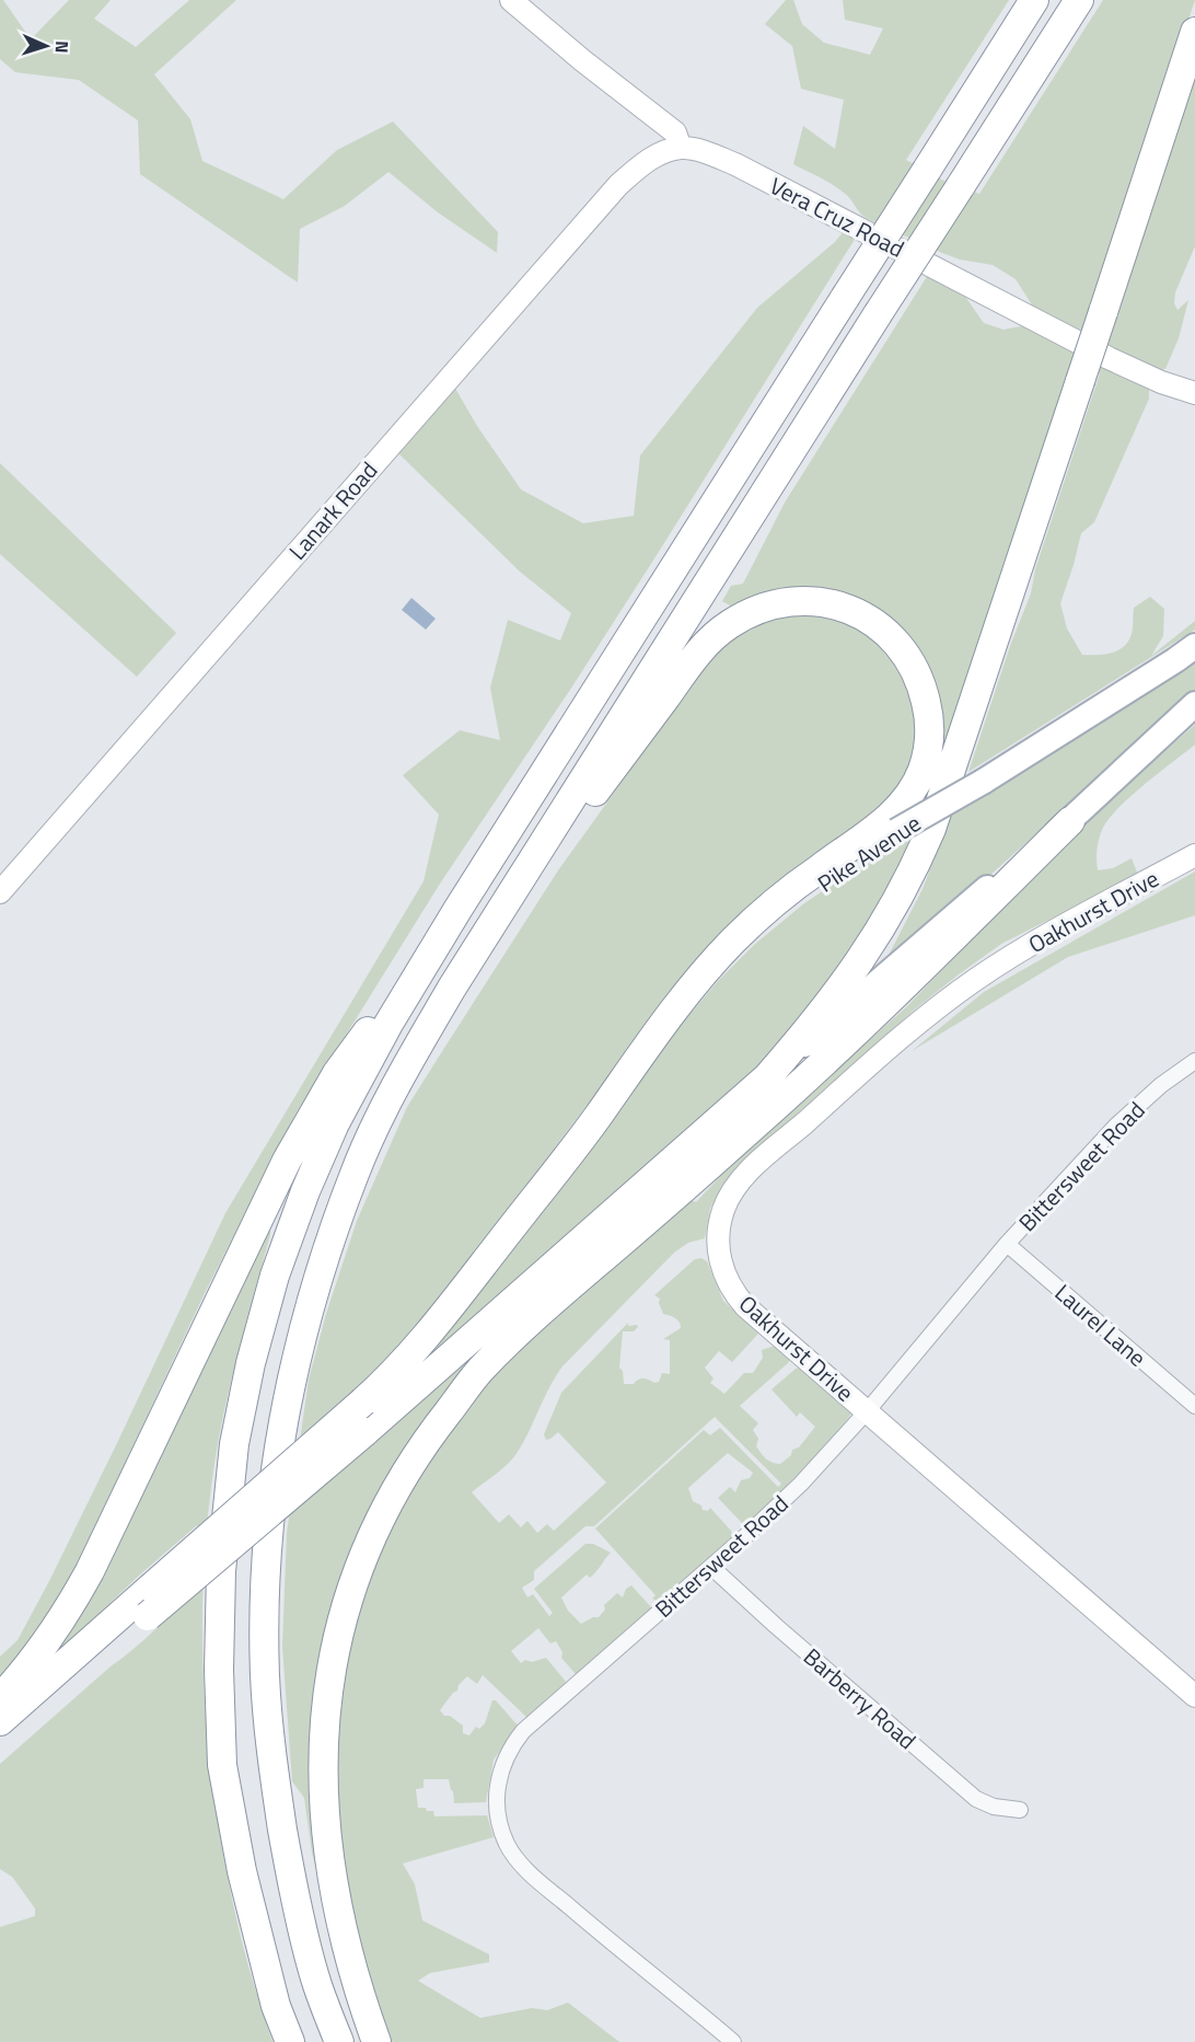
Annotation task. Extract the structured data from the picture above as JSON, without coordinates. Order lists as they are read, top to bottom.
{
  "streets": {
    "main road": [
      "Vera Cruz Road",
      "Lanark Road",
      "Pike Avenue",
      "Oakhurst Drive"
    ],
    "street": ["Bittersweet Road", "Laurel Lane", "Barberry Road"]
  },
  "crossings": [
    ["Vera Cruz Road", "Lanark Road"],
    ["Oakhurst Drive", "Bittersweet Road"],
    ["Bittersweet Road", "Laurel Lane"],
    ["Bittersweet Road", "Barberry Road"]
  ],
  "north": "right"
}
